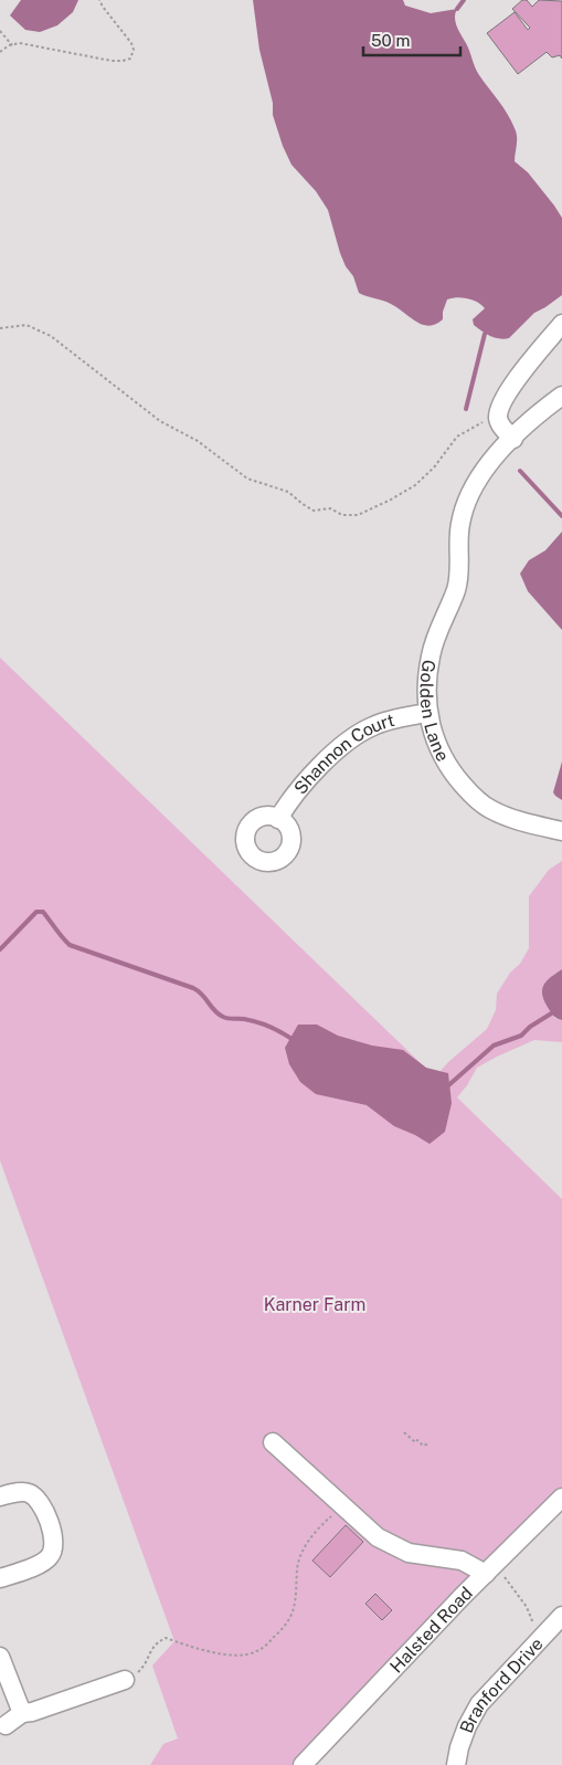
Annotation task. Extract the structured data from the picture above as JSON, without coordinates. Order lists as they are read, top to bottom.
{
  "streets": {
    "street": [
      "Golden Lane",
      "Shannon Court",
      "Halsted Road",
      "Branford Drive"
    ]
  },
  "crossings": [
    ["Golden Lane", "Shannon Court"]
  ],
  "parks": ["Karner Farm"],
  "scale_bar": "50 m"
}
